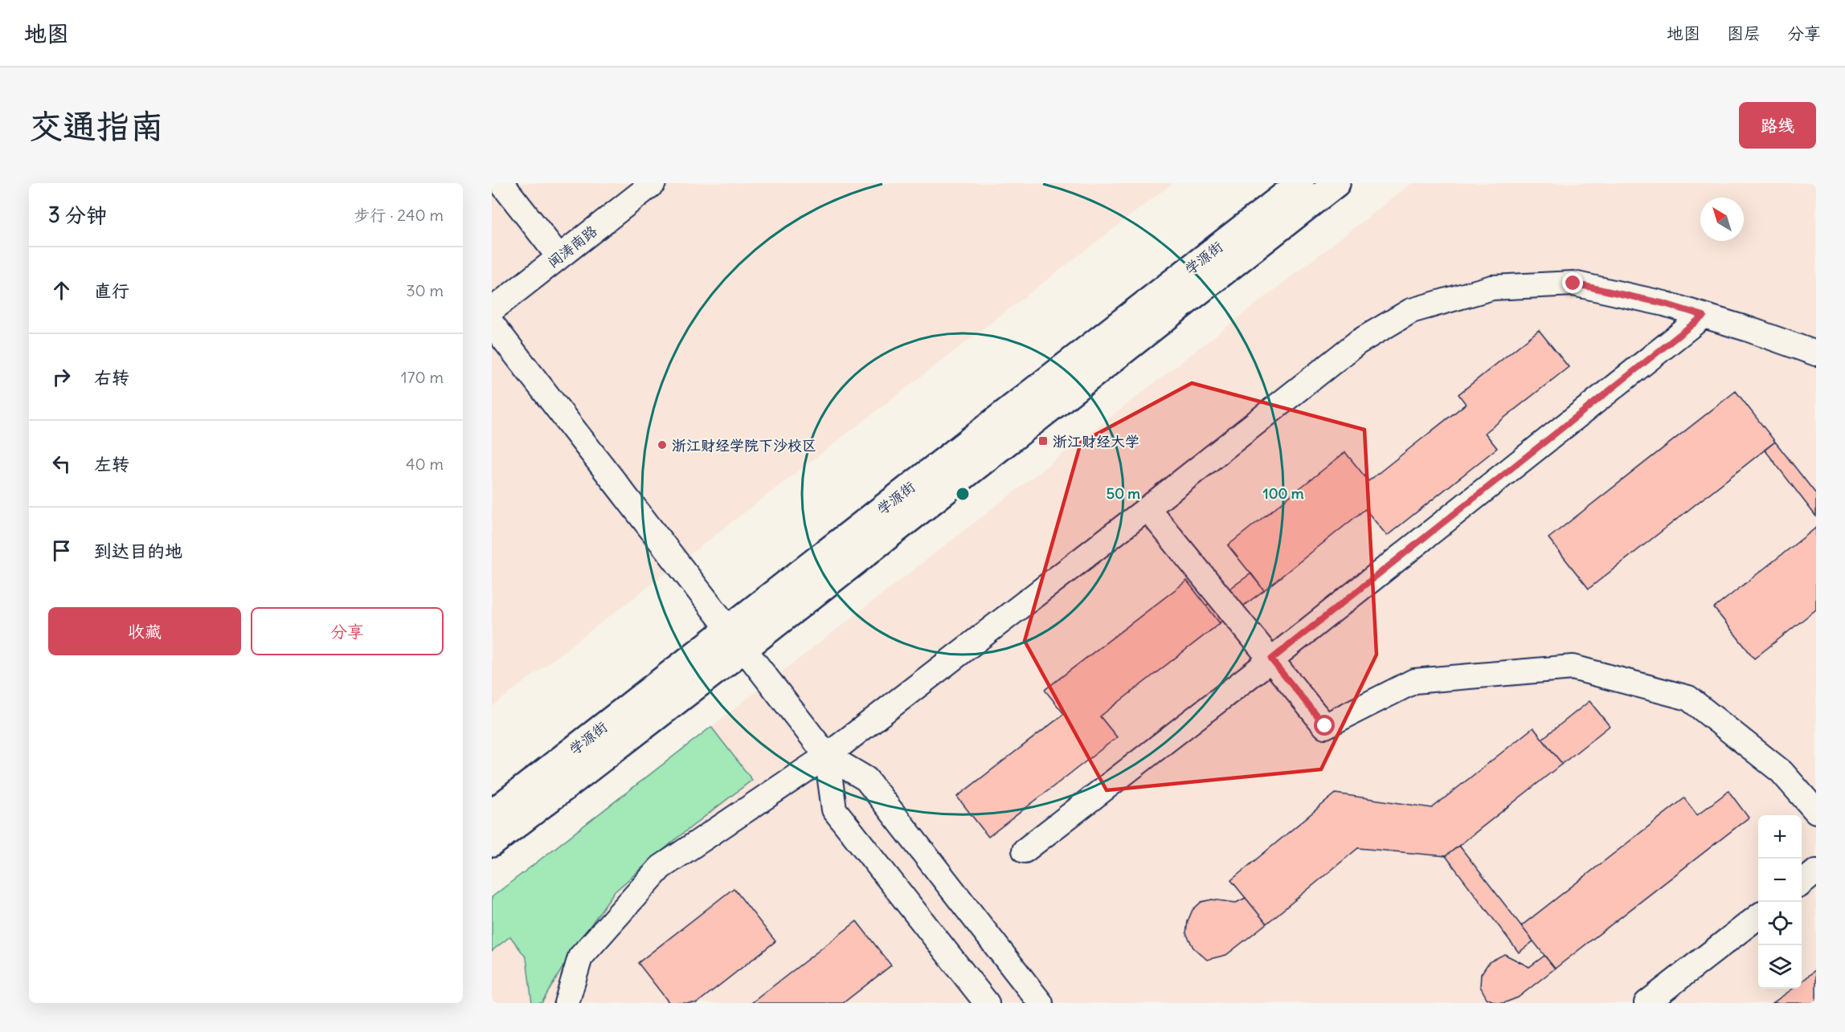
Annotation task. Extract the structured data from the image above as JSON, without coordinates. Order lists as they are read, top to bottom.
{
  "streets": {
    "main road": ["学源街"],
    "street": ["闻涛南路"]
  },
  "places": {
    "transit": ["浙江财经大学"],
    "other": ["浙江财经学院下沙校区"]
  },
  "north": "top left",
  "page": {
    "header": "地图",
    "nav": ["地图", "图层", "分享"],
    "buttons": [
      "路线",
      ["收藏", "分享"]
    ],
    "title": "交通指南",
    "heading": ["3 分钟", "步行 · 240 m"],
    "list": [
      ["直行", "30 m"],
      ["右转", "170 m"],
      ["左转", "40 m"],
      "到达目的地"
    ],
    "map_buttons": ["+", "−"]
  },
  "rings": ["50 m", "100 m"]
}
